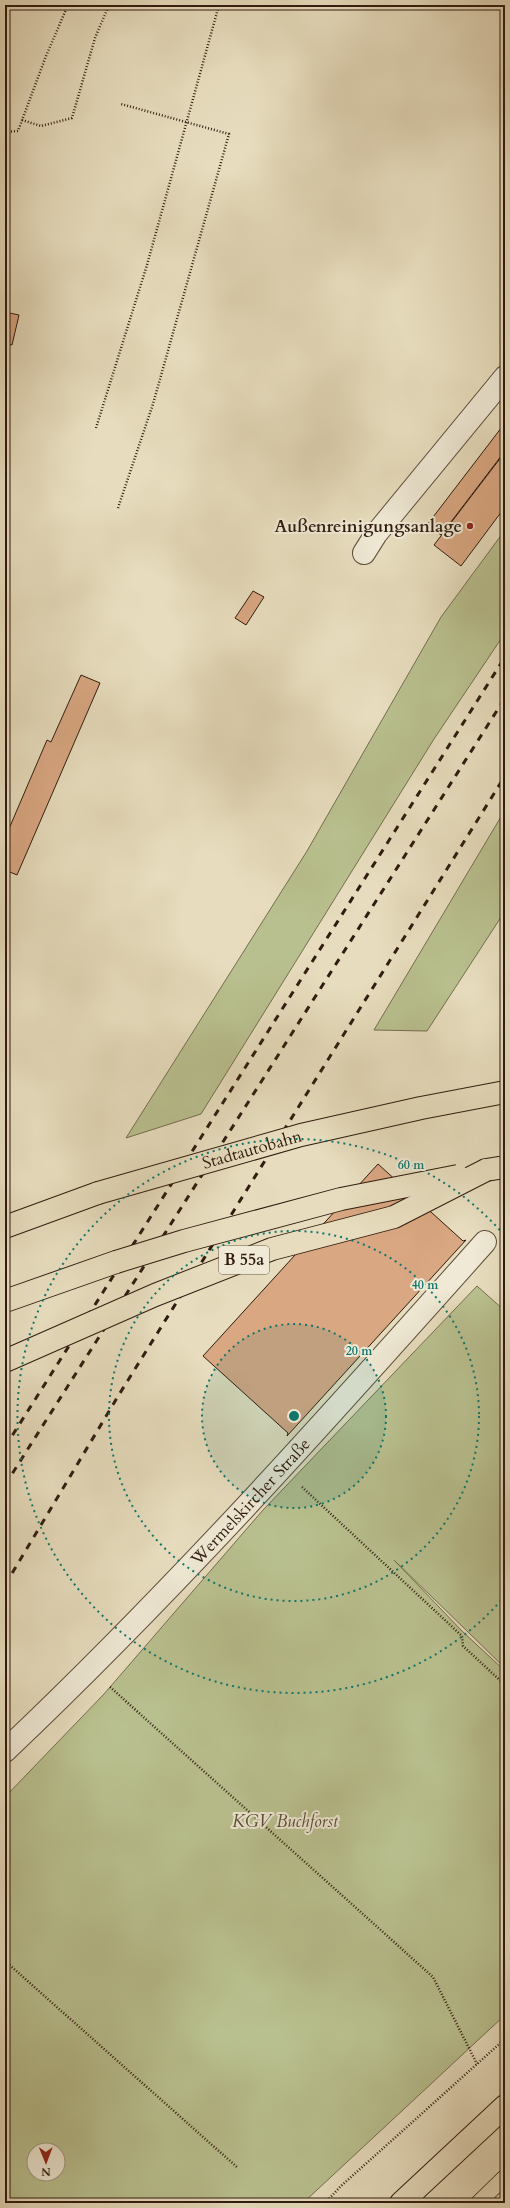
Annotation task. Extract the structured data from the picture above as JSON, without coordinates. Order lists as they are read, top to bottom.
{
  "streets": {
    "main road": ["Stadtautobahn", "B 55a"],
    "street": ["Wermelskircher Straße"]
  },
  "parks": ["KGV Buchforst"],
  "places": ["Außenreinigungsanlage"],
  "north": "bottom",
  "rings": ["60 m", "40 m", "20 m"]
}
